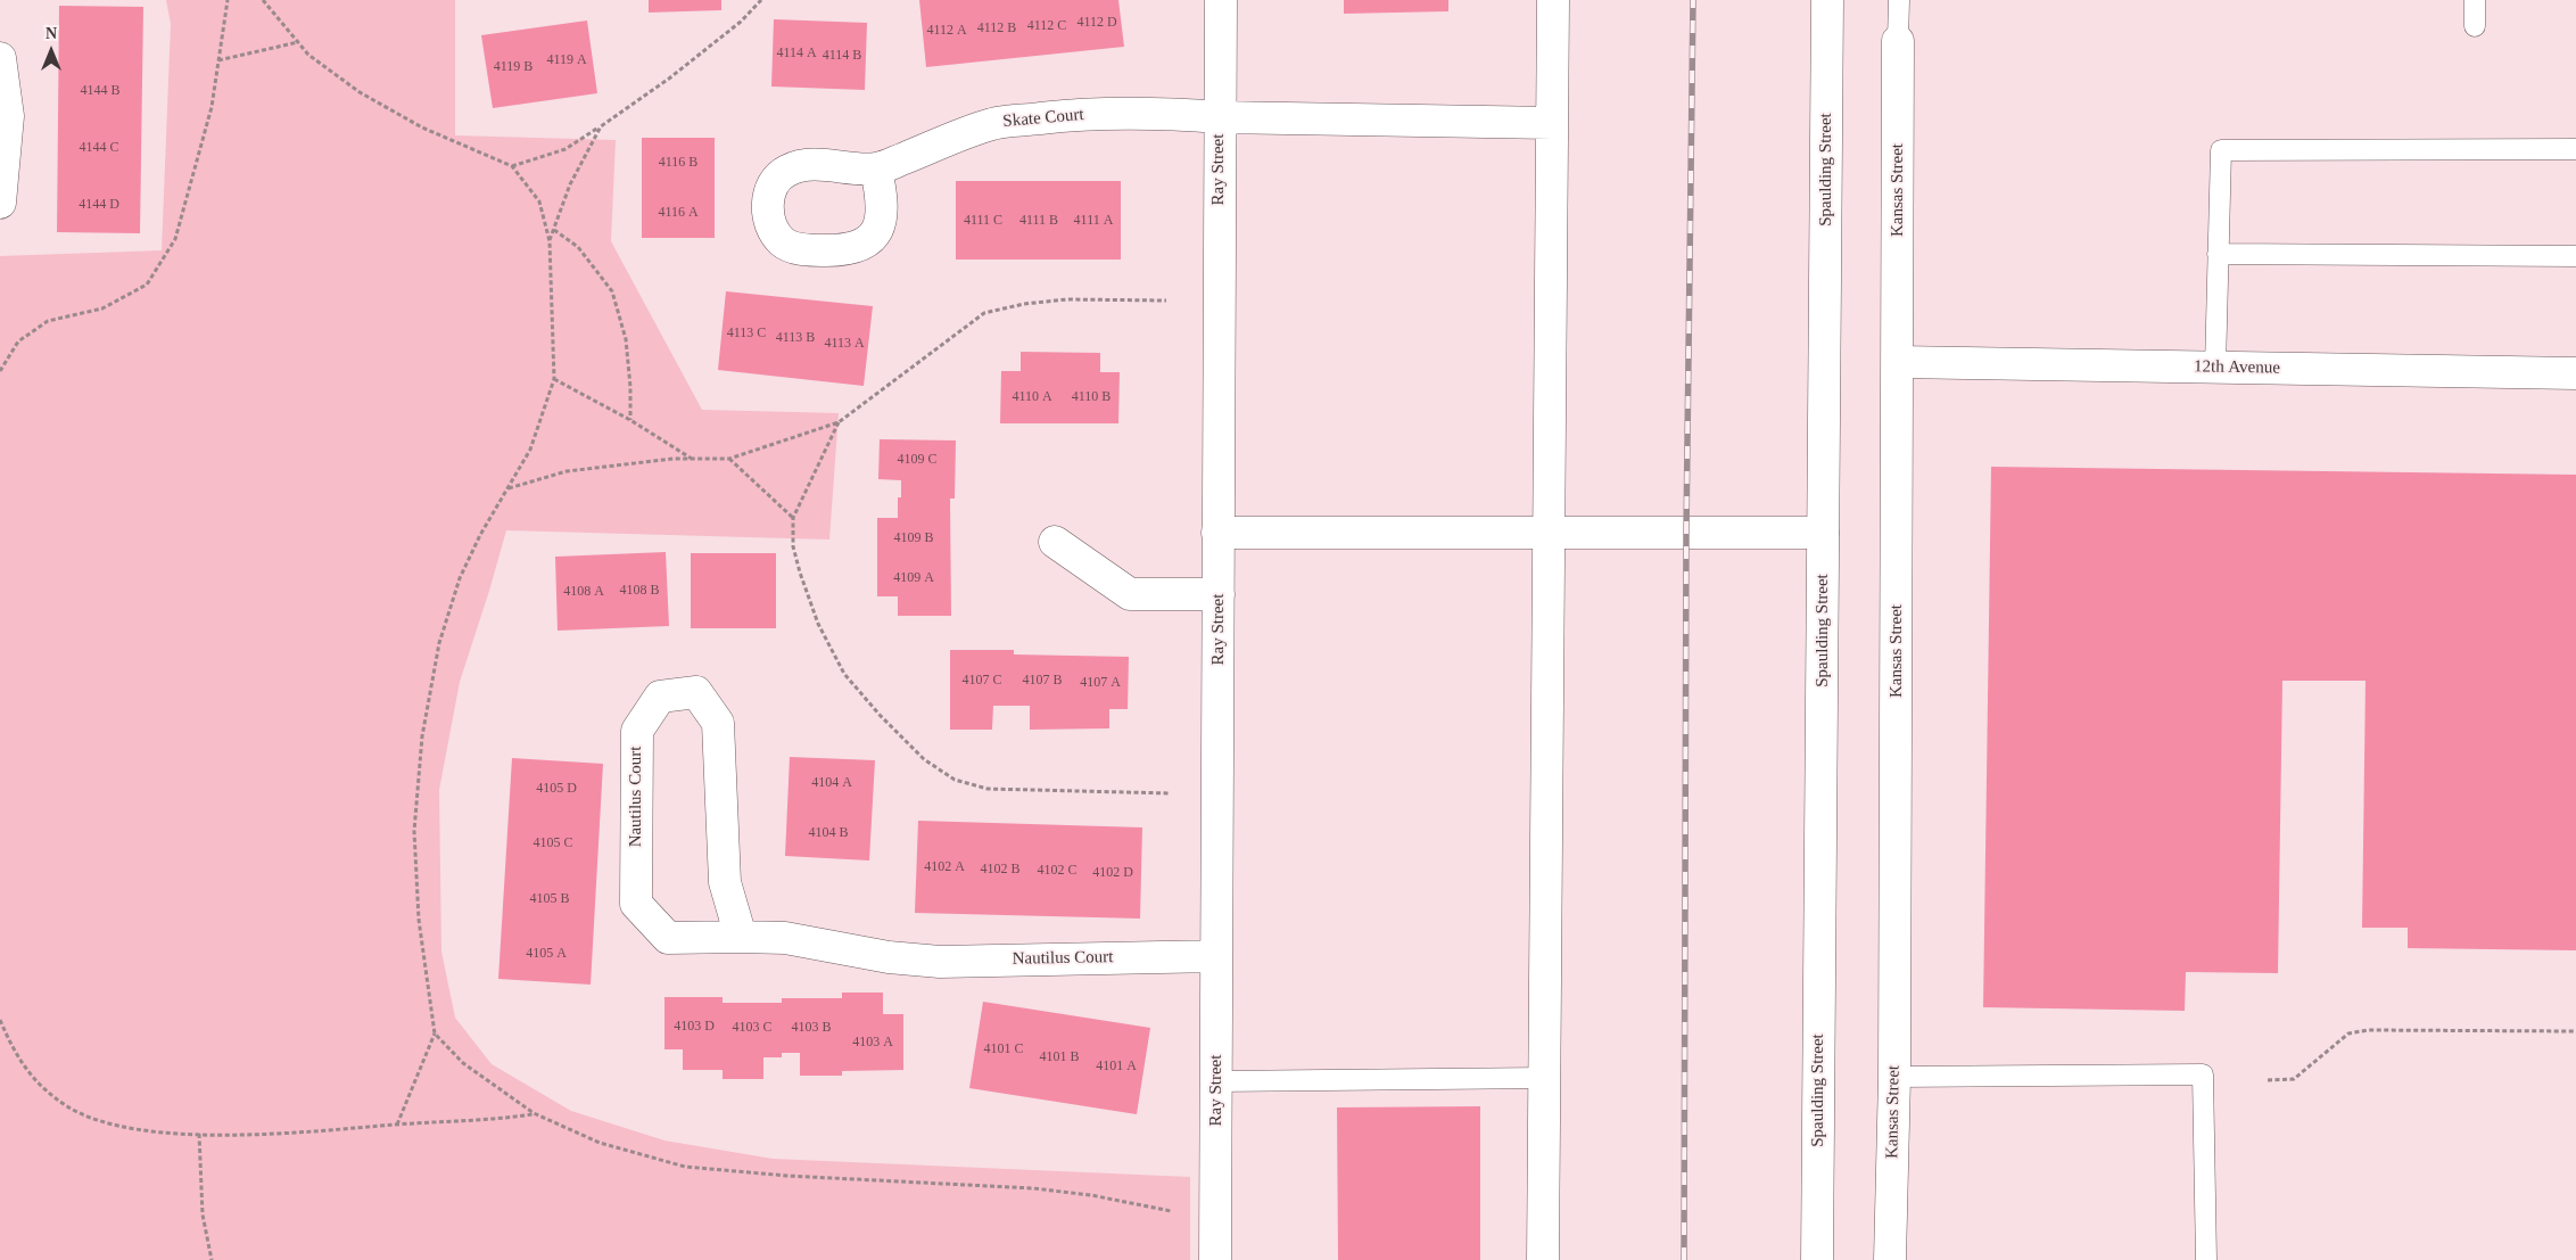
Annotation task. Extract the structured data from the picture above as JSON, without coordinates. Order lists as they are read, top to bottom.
{
  "streets": {
    "street": [
      "Skate Court",
      "Ray Street",
      "Spaulding Street",
      "Kansas Street",
      "12th Avenue",
      "Nautilus Court"
    ]
  },
  "crossings": [
    ["Skate Court", "Ray Street"],
    ["Ray Street", "Nautilus Court"],
    ["Kansas Street", "12th Avenue"]
  ],
  "house_numbers": [
    "4112 D",
    "4112 C",
    "4112 B",
    "4112 A",
    "4114 A",
    "4114 B",
    "4119 A",
    "4119 B",
    "4144 B",
    "4144 C",
    "4116 B",
    "4144 D",
    "4116 A",
    "4111 C",
    "4111 B",
    "4111 A",
    "4113 C",
    "4113 B",
    "4113 A",
    "4110 A",
    "4110 B",
    "4109 C",
    "4109 B",
    "4109 A",
    "4108 B",
    "4108 A",
    "4107 C",
    "4107 B",
    "4107 A",
    "4104 A",
    "4105 D",
    "4104 B",
    "4105 C",
    "4102 A",
    "4102 B",
    "4102 C",
    "4102 D",
    "4105 B",
    "4105 A",
    "4103 D",
    "4103 C",
    "4103 B",
    "4103 A",
    "4101 C",
    "4101 B",
    "4101 A"
  ],
  "north": "top"
}
